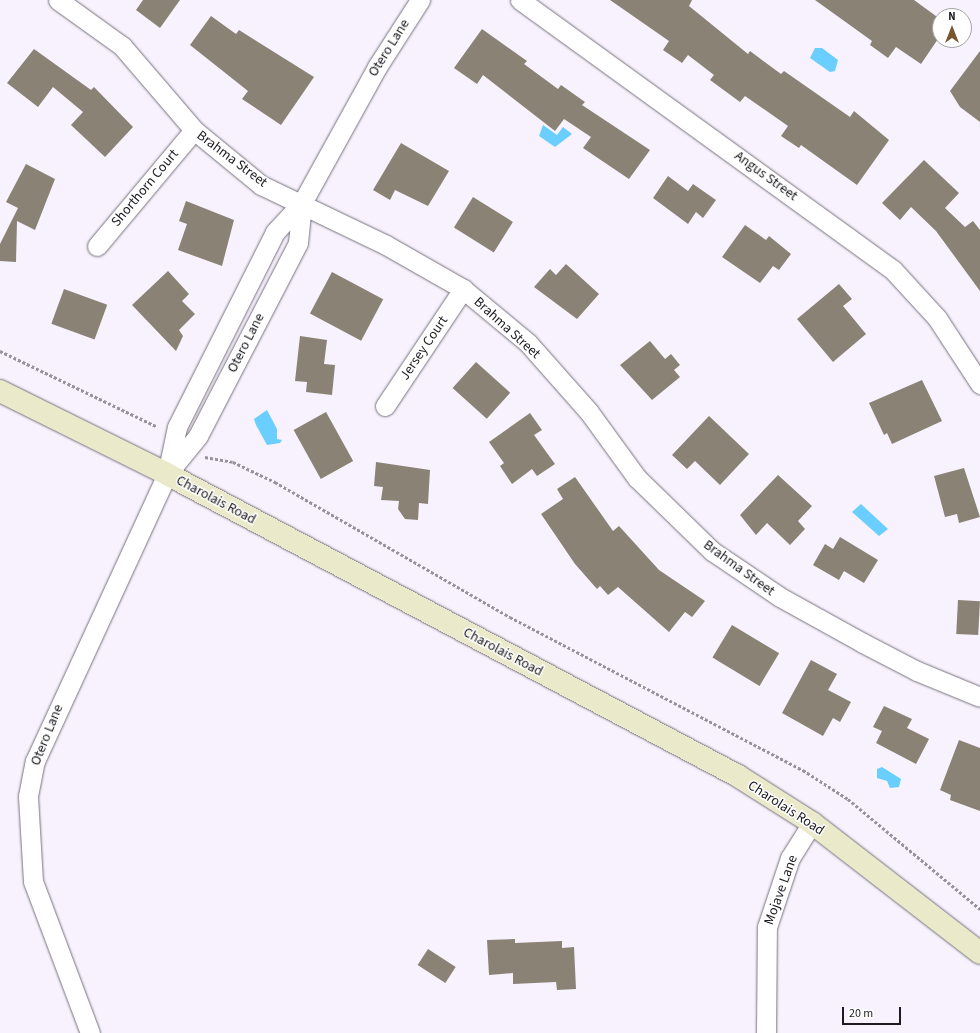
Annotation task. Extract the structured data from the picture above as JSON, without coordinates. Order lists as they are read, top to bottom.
{
  "streets": {
    "street": [
      "Otero Lane",
      "Brahma Street",
      "Angus Street",
      "Shorthorn Court",
      "Jersey Court",
      "Charolais Road",
      "Mojave Lane"
    ]
  },
  "crossings": [
    ["Otero Lane", "Brahma Street"],
    ["Otero Lane", "Charolais Road"],
    ["Brahma Street", "Shorthorn Court"],
    ["Brahma Street", "Jersey Court"],
    ["Charolais Road", "Mojave Lane"]
  ],
  "scale_bar": "20 m",
  "north": "top"
}
